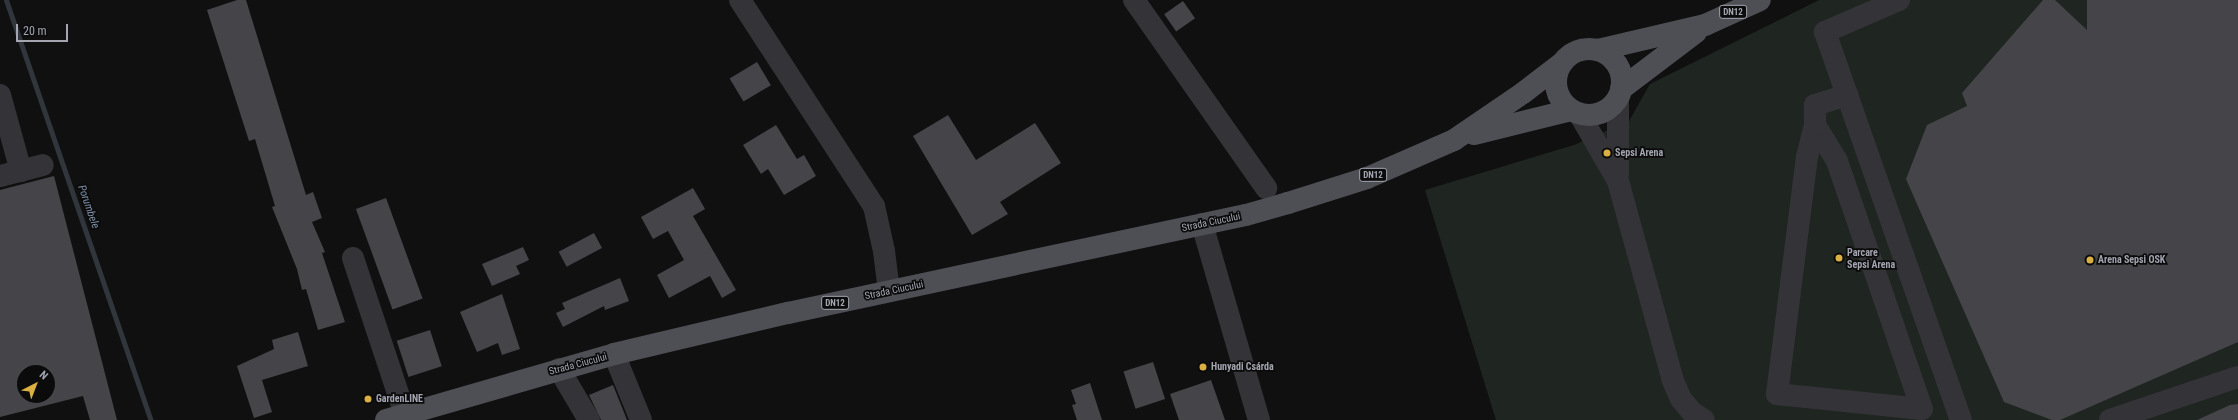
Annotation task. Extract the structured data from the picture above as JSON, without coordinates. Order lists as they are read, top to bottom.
{
  "streets": {
    "main road": ["DN12", "Strada Ciucului"]
  },
  "crossings": [
    ["DN12", "Strada Ciucului"]
  ],
  "water": ["Porumbele"],
  "places": [
    "Sepsi Arena",
    "Parcare Sepsi Arena",
    "Arena Sepsi OSK",
    "Hunyadi Csárda",
    "GardenLINE"
  ],
  "scale_bar": "20 m",
  "north": "top right"
}
